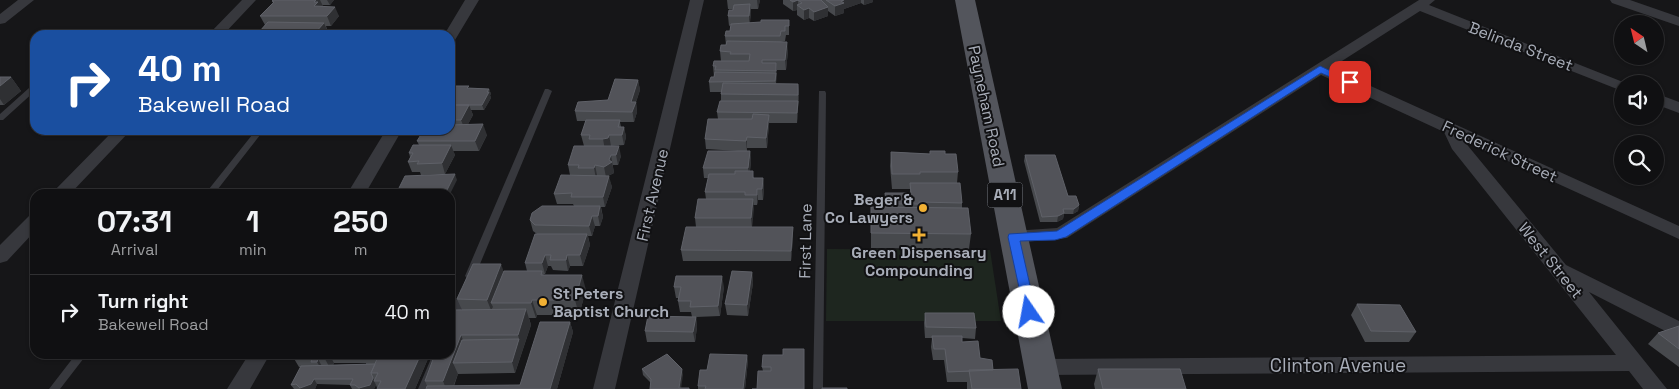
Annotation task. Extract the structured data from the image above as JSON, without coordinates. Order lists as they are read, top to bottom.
{
  "streets": {
    "main road": ["Payneham Road", "A11"],
    "street": [
      "Belinda Street",
      "Frederick Street",
      "First Avenue",
      "West Street",
      "Clinton Avenue"
    ],
    "lane": ["First Lane"]
  },
  "crossings": [
    ["Payneham Road", "Clinton Avenue"],
    ["Frederick Street", "West Street"],
    ["West Street", "Clinton Avenue"]
  ],
  "places": {
    "other": ["Beger & Co Lawyers", "St Peters Baptist Church"],
    "health": ["Green Dispensary Compounding"]
  },
  "north": "top left",
  "page": {
    "turn": ["40 m", "Bakewell Road"],
    "eta": [
      "07:31",
      "Arrival",
      "1",
      "min",
      "250",
      "m"
    ],
    "list": [
      {
        "name": "Turn right",
        "note": "Bakewell Road",
        "value": "40 m"
      }
    ]
  }
}
